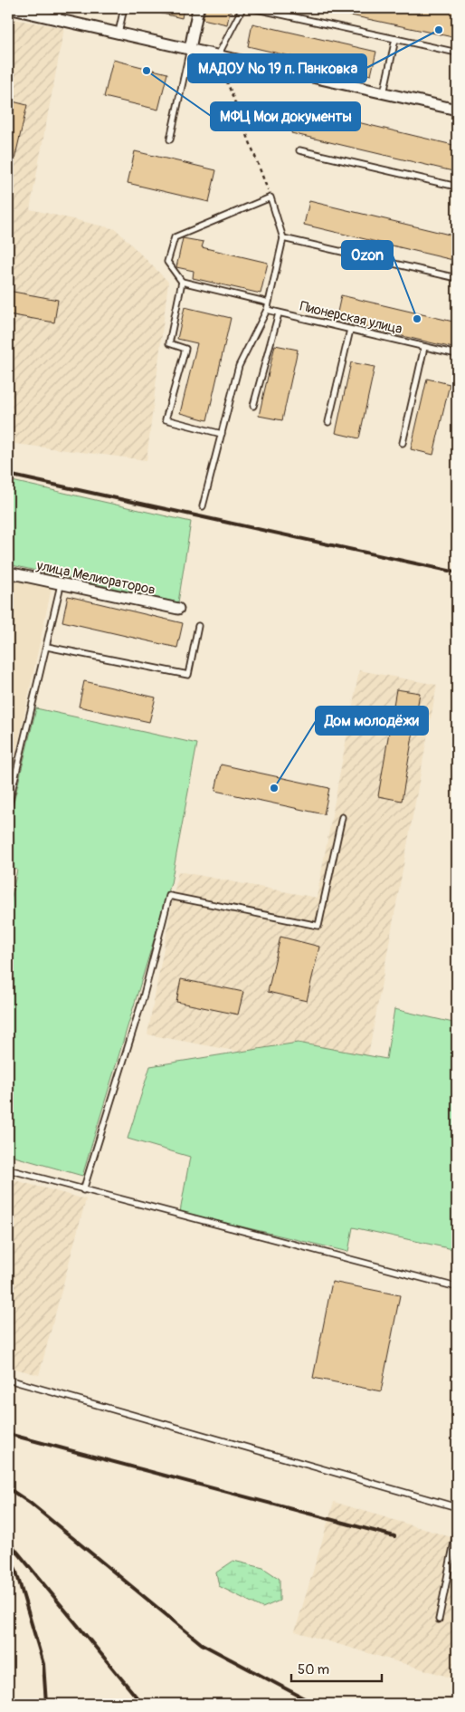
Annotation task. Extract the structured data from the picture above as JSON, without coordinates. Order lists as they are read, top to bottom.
{
  "streets": {
    "street": ["улица Мелиораторов"],
    "lane": ["Пионерская улица"]
  },
  "places": [
    "МАДОУ № 19 п. Панковка",
    "МФЦ Мои документы",
    "Ozon",
    "Дом молодёжи"
  ],
  "scale_bar": "50 m"
}
